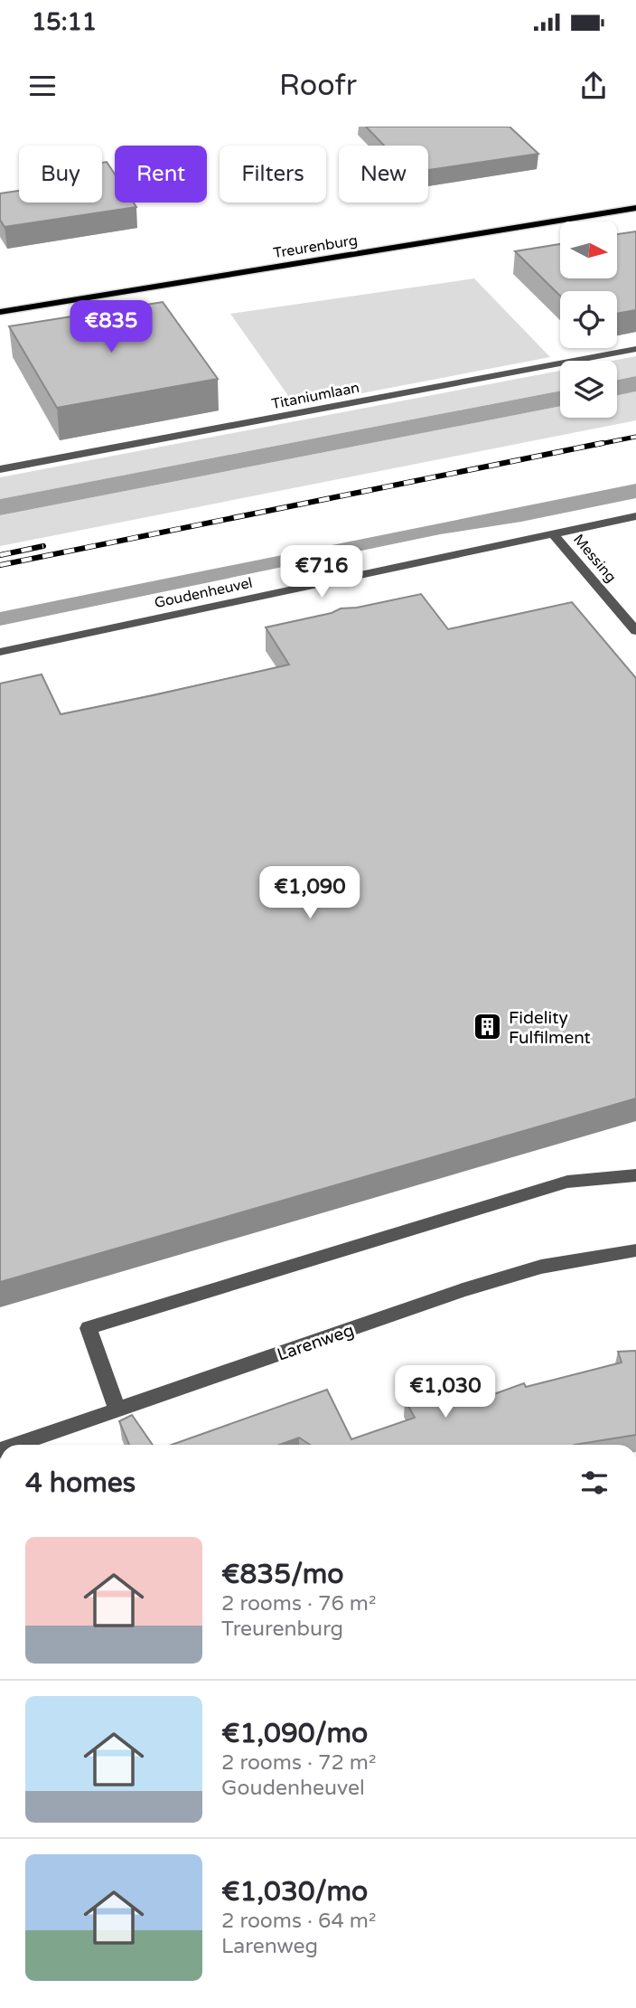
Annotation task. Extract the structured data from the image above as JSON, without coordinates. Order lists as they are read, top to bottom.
{
  "streets": {
    "main road": ["Treurenburg"],
    "street": [
      "Titaniumlaan",
      "Messing",
      "Goudenheuvel",
      "Larenweg"
    ]
  },
  "crossings": [
    ["Messing", "Goudenheuvel"]
  ],
  "places": {
    "building": ["Fidelity Fulfilment"]
  },
  "north": "right",
  "page": {
    "status": "15:11",
    "header": "Roofr",
    "chip": [
      "Buy",
      "Rent",
      "Filters",
      "New"
    ],
    "price": [
      "€835",
      "€716",
      "€1,090",
      "€1,030"
    ],
    "heading": "4 homes",
    "list": [
      {
        "name": "€835/mo",
        "note": "2 rooms · 76 m² · Treurenburg"
      },
      {
        "name": "€1,090/mo",
        "note": "2 rooms · 72 m² · Goudenheuvel"
      },
      {
        "name": "€1,030/mo",
        "note": "2 rooms · 64 m² · Larenweg"
      }
    ]
  }
}
